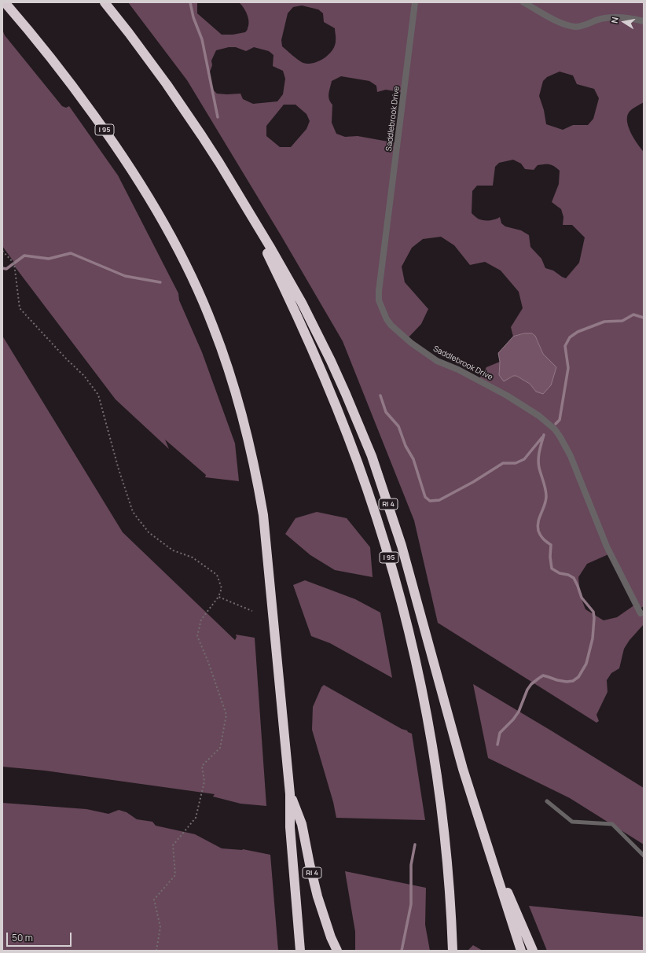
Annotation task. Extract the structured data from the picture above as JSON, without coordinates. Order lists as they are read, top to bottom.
{
  "streets": {
    "highway": ["I 95", "RI 4"],
    "street": ["Saddlebrook Drive"]
  },
  "crossings": [
    ["I 95", "RI 4"]
  ],
  "scale_bar": "50 m",
  "north": "left"
}
